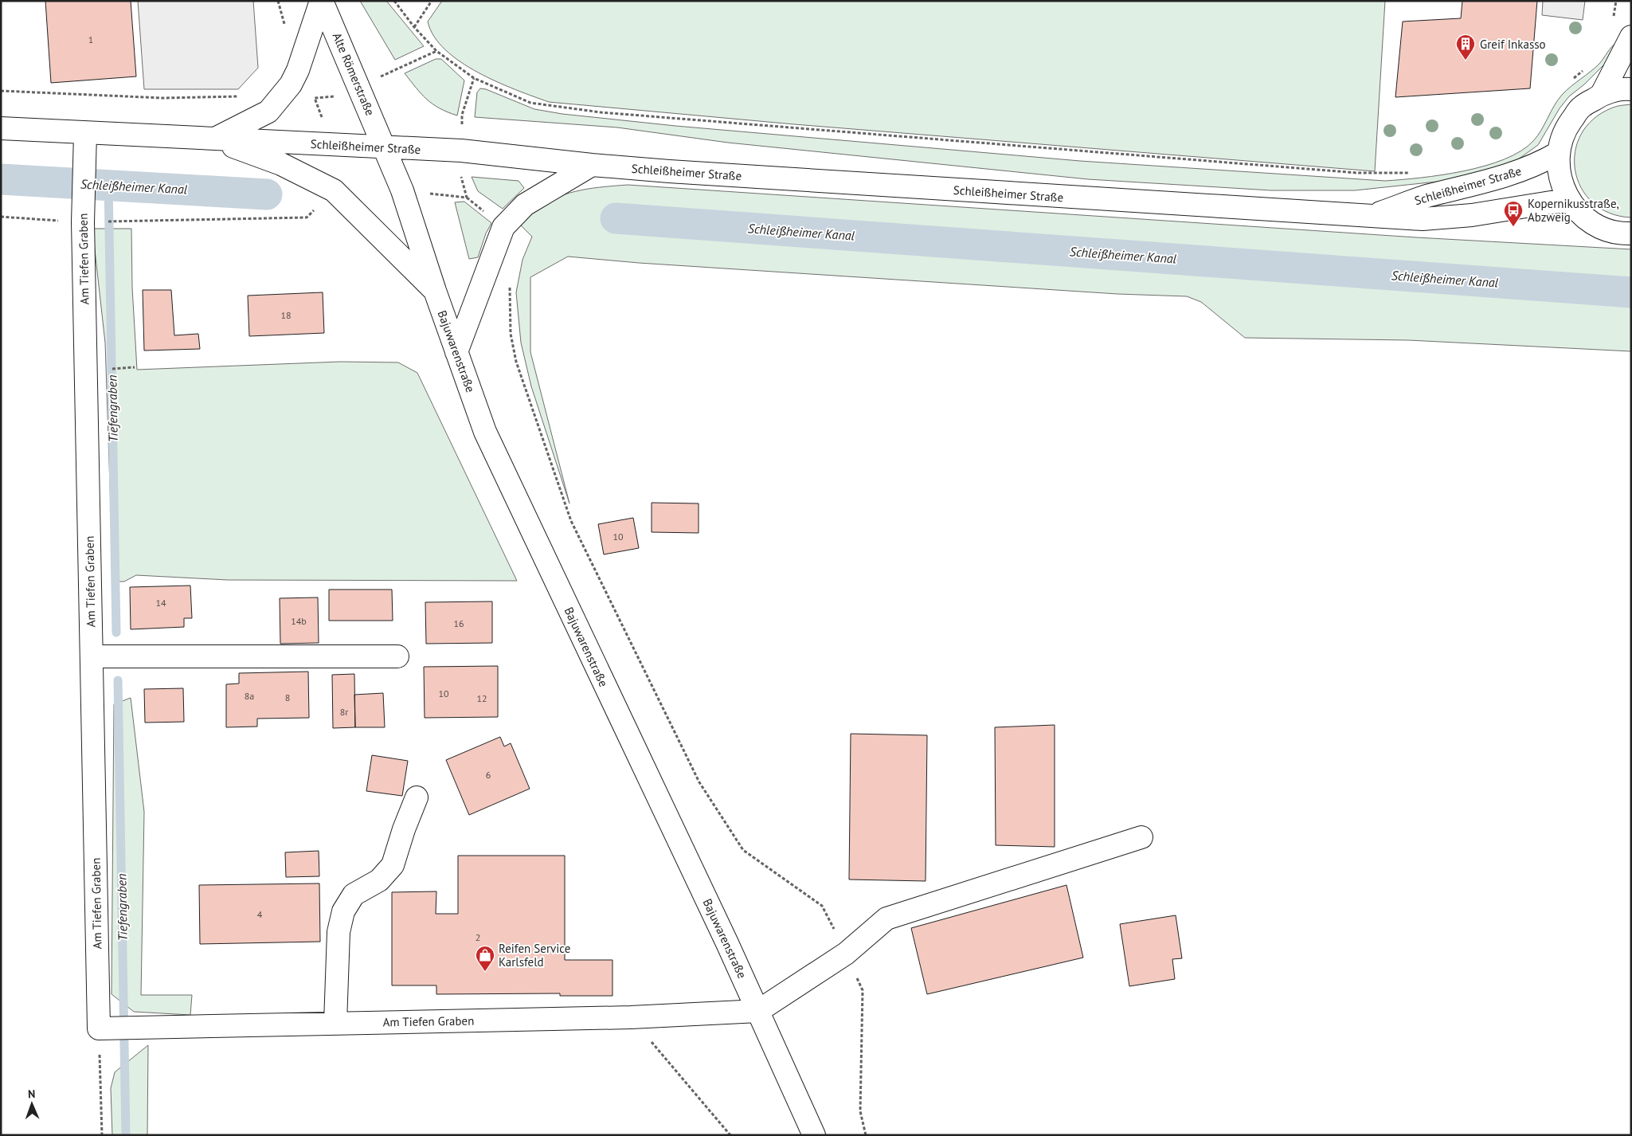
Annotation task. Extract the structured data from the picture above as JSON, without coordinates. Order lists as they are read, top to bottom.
{
  "streets": {
    "main road": [
      "Alte Römerstraße",
      "Schleißheimer Straße",
      "Am Tiefen Graben",
      "Bajuwarenstraße"
    ]
  },
  "crossings": [
    ["Alte Römerstraße", "Schleißheimer Straße"],
    ["Alte Römerstraße", "Bajuwarenstraße"],
    ["Schleißheimer Straße", "Am Tiefen Graben"],
    ["Schleißheimer Straße", "Bajuwarenstraße"],
    ["Am Tiefen Graben", "Bajuwarenstraße"]
  ],
  "water": ["Schleißheimer Kanal", "Tiefengraben"],
  "places": {
    "building": ["Greif Inkasso"],
    "bus stop": ["Kopernikusstraße, Abzweig"],
    "shop": ["Reifen Service Karlsfeld"]
  },
  "house_numbers": [
    "1",
    "18",
    "10",
    "14",
    "14b",
    "16",
    "10",
    "8a",
    "8",
    "12",
    "8r",
    "6",
    "4",
    "2"
  ],
  "north": "top"
}
